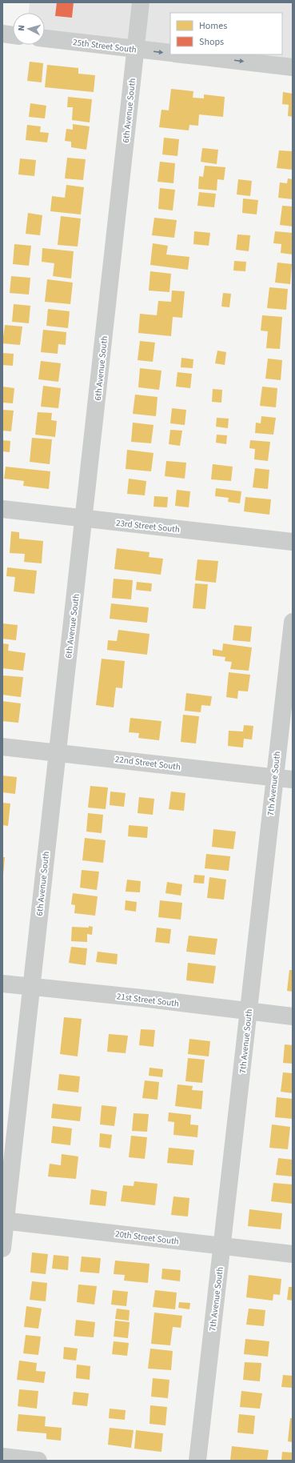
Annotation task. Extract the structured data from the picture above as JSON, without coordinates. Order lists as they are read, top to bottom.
{
  "streets": {
    "street": [
      "25th Street South",
      "6th Avenue South",
      "23rd Street South",
      "22nd Street South",
      "7th Avenue South",
      "21st Street South",
      "20th Street South"
    ]
  },
  "crossings": [
    ["25th Street South", "6th Avenue South"],
    ["6th Avenue South", "23rd Street South"],
    ["6th Avenue South", "22nd Street South"],
    ["6th Avenue South", "21st Street South"],
    ["6th Avenue South", "20th Street South"],
    ["22nd Street South", "7th Avenue South"],
    ["7th Avenue South", "21st Street South"],
    ["7th Avenue South", "20th Street South"]
  ],
  "legend": ["Homes", "Shops"],
  "north": "left"
}
